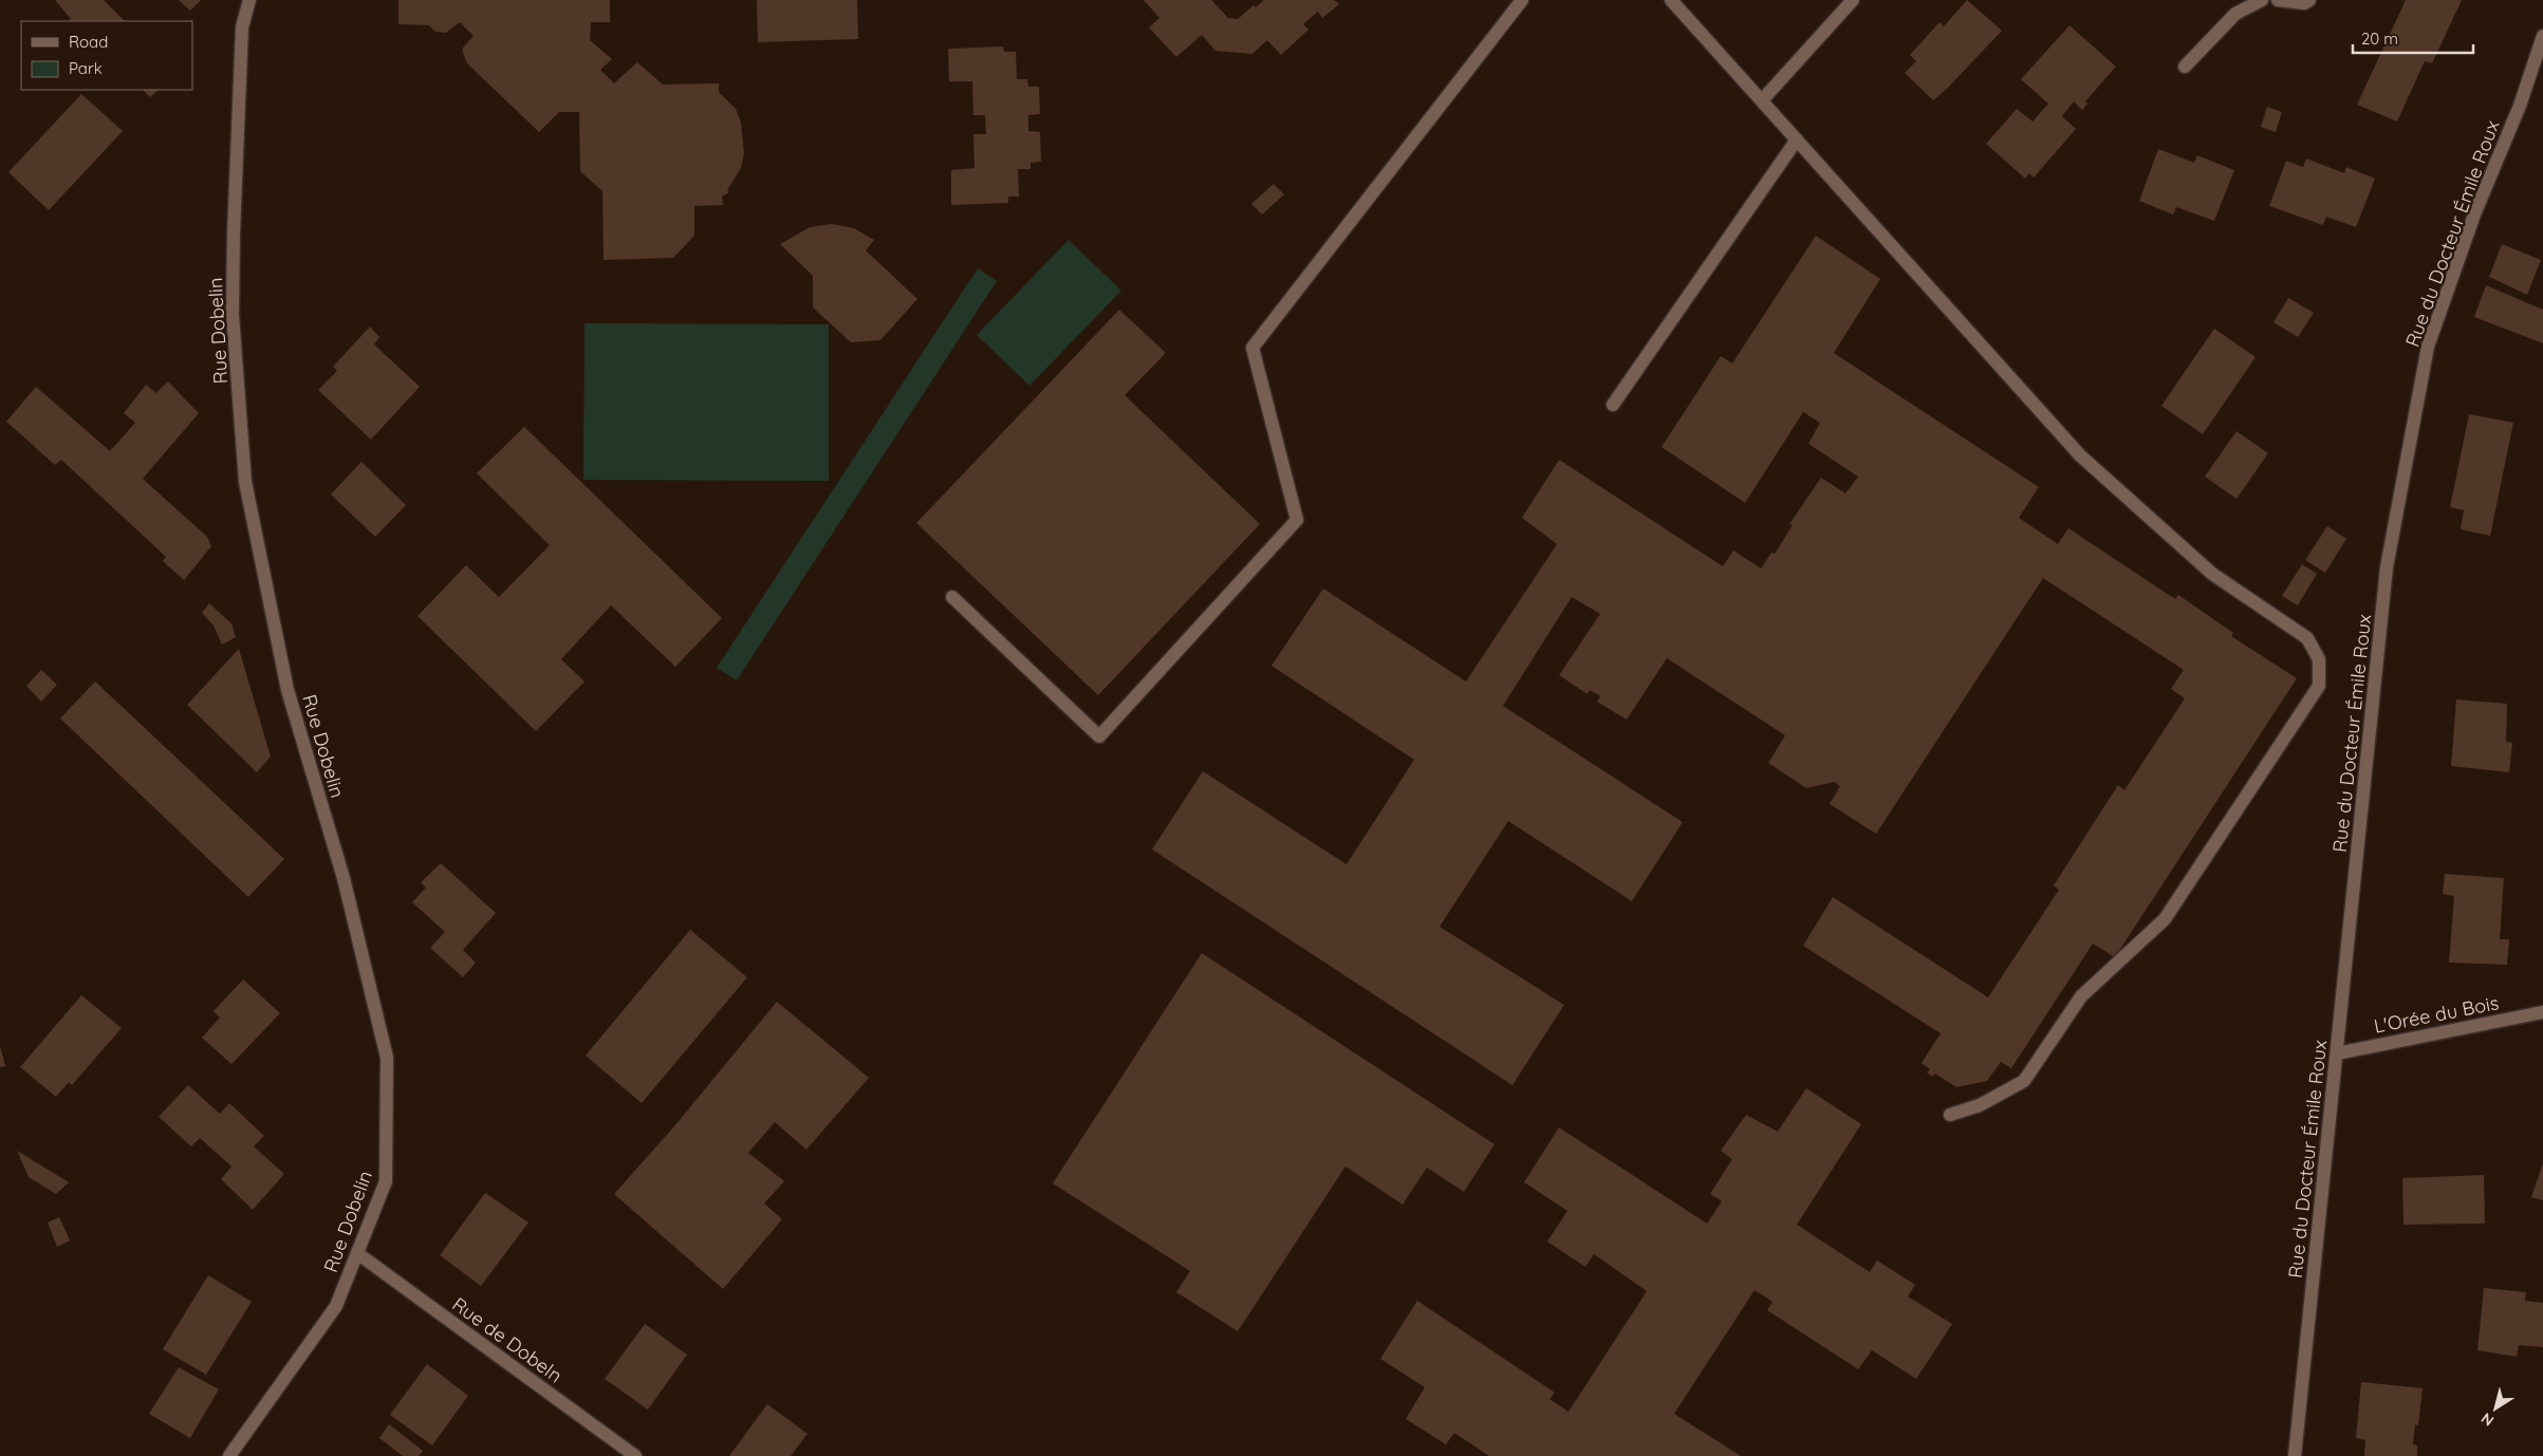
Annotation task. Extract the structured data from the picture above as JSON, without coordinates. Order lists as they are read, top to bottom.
{
  "streets": {
    "street": [
      "Rue du Docteur Émile Roux",
      "Rue Dobelin",
      "L'Orée du Bois",
      "Rue de Dobeln"
    ]
  },
  "crossings": [
    ["Rue du Docteur Émile Roux", "L'Orée du Bois"],
    ["Rue Dobelin", "Rue de Dobeln"]
  ],
  "legend": ["Road", "Park"],
  "scale_bar": "20 m",
  "north": "bottom left"
}
